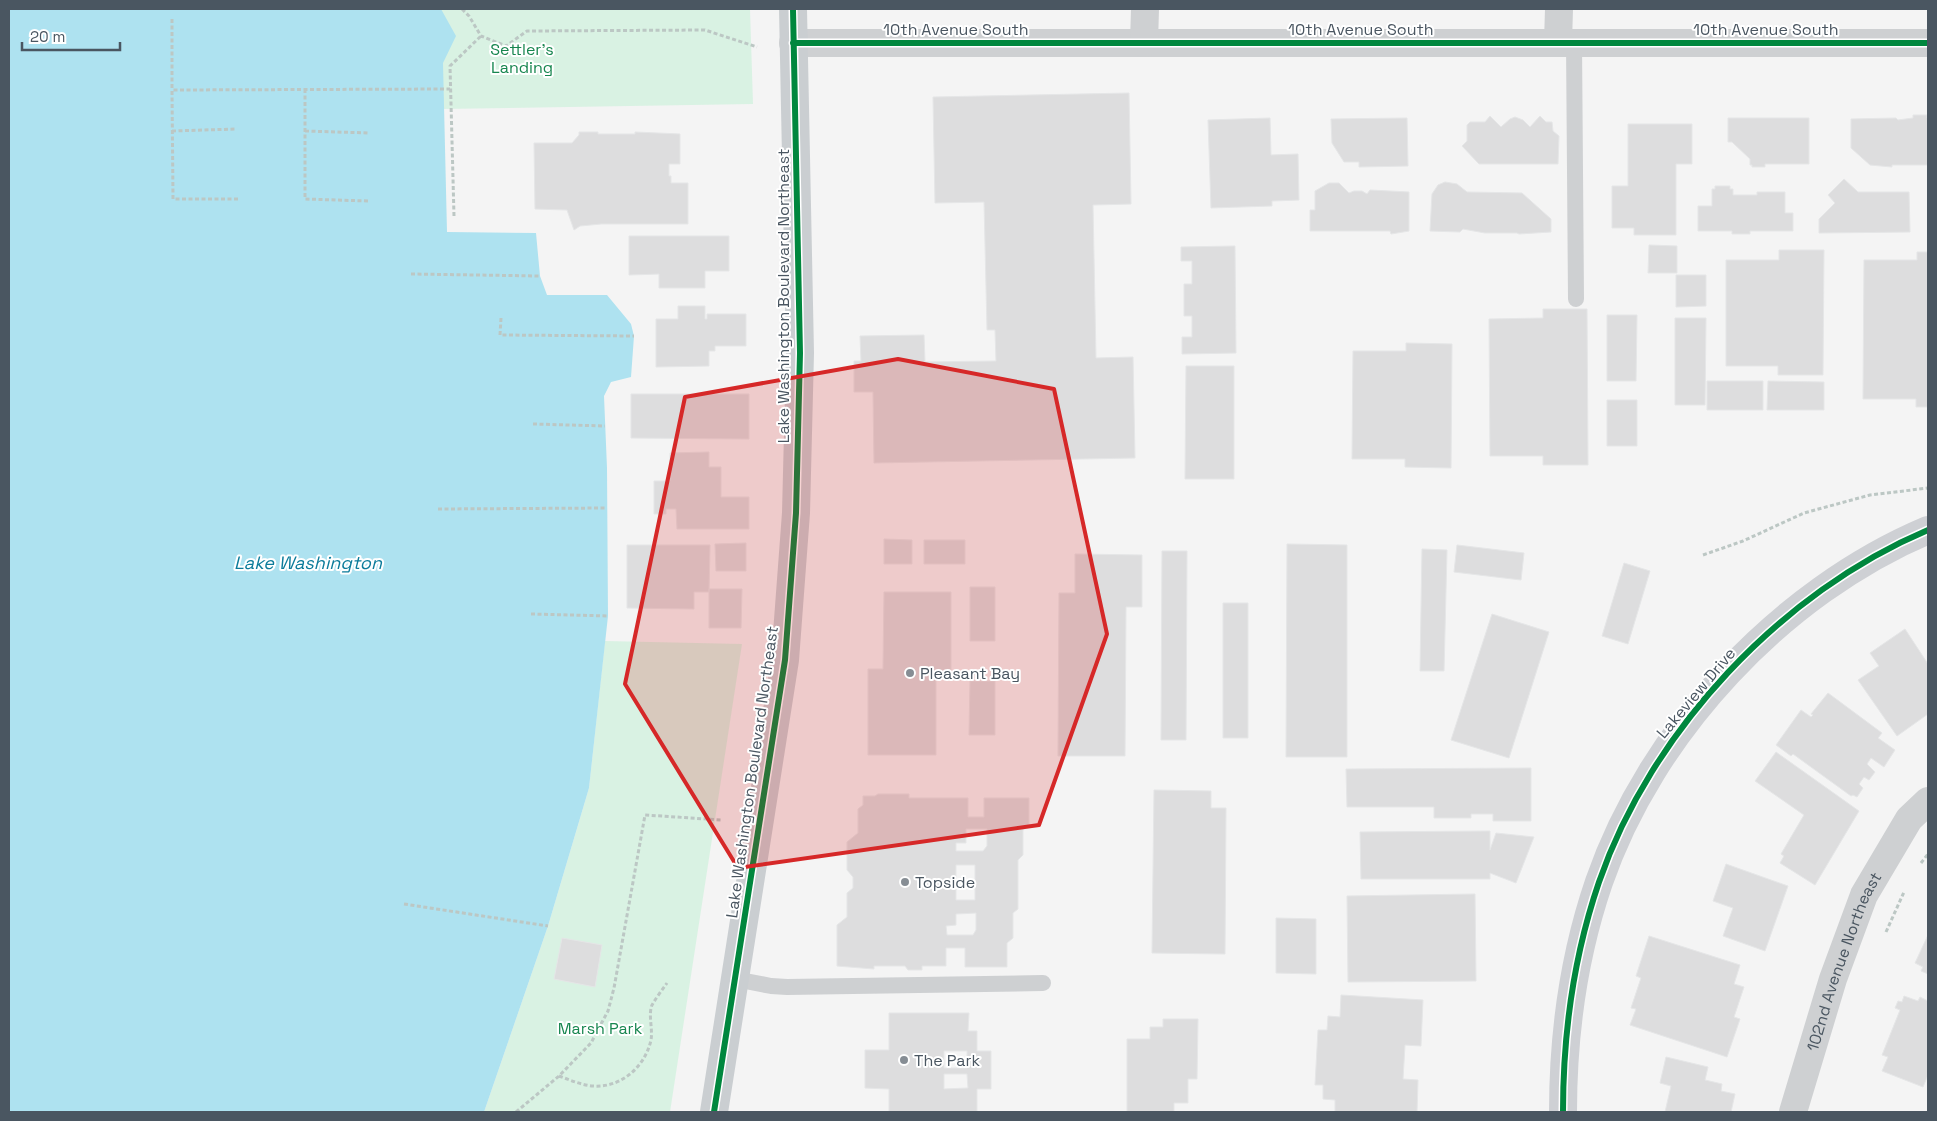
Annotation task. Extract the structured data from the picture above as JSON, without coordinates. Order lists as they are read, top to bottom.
{
  "streets": {
    "main road": ["Lake Washington Boulevard Northeast"],
    "street": ["10th Avenue South", "Lakeview Drive", "102nd Avenue Northeast"]
  },
  "crossings": [
    ["10th Avenue South", "Lake Washington Boulevard Northeast"]
  ],
  "water": ["Lake Washington"],
  "parks": ["Settler's Landing", "Marsh Park"],
  "places": ["Pleasant Bay", "Topside", "The Park"],
  "scale_bar": "20 m"
}
